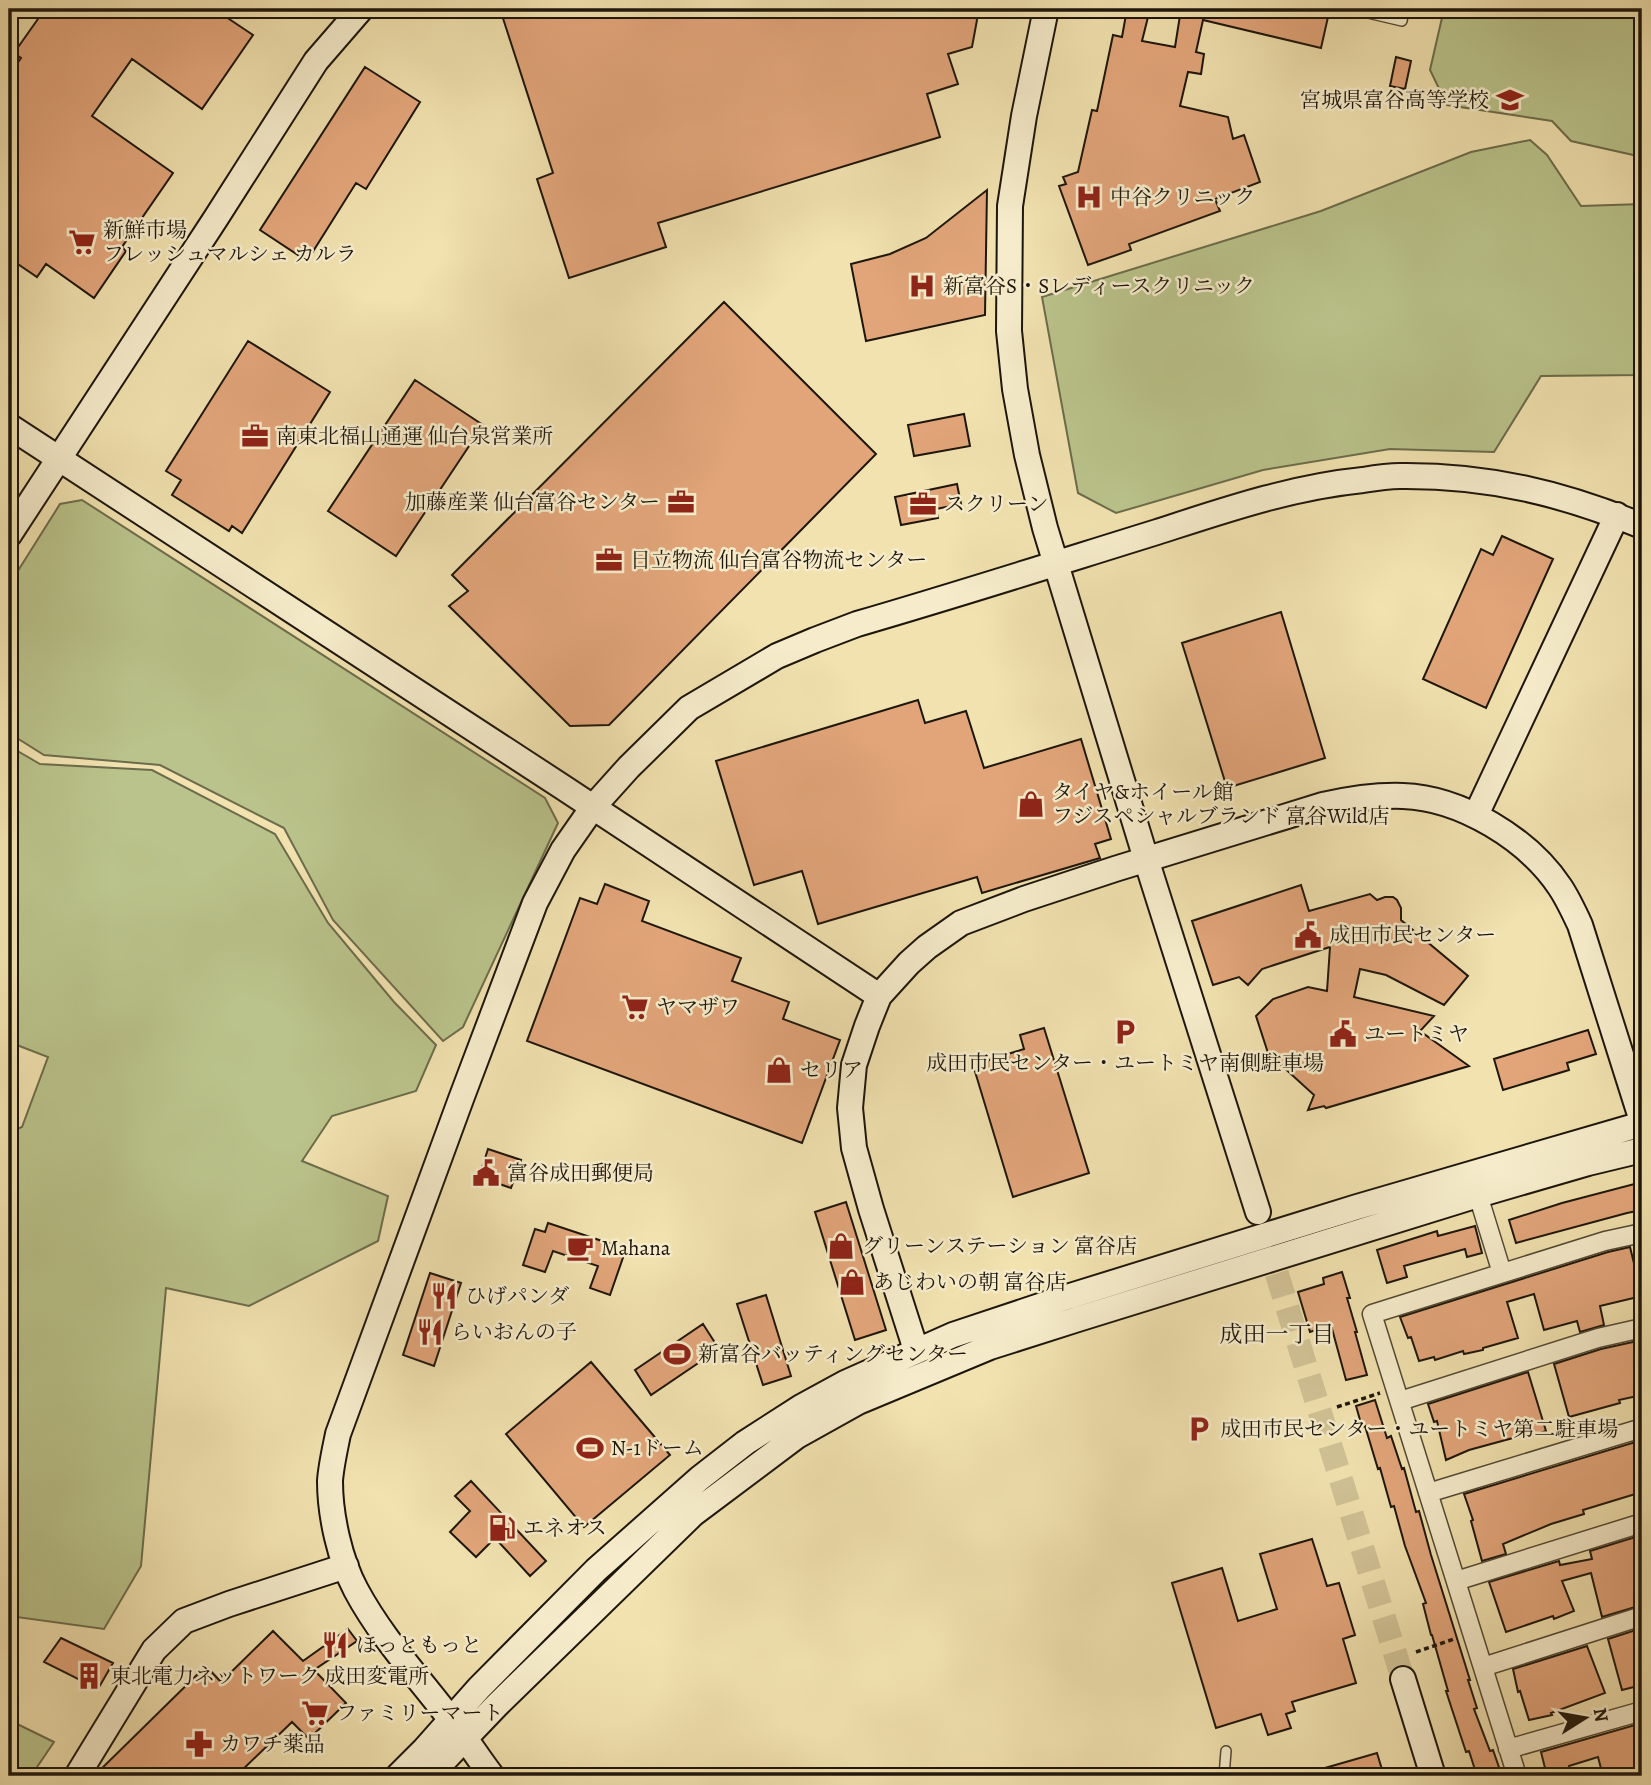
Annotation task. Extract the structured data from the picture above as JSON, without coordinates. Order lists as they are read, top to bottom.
{
  "districts": ["成田一丁目"],
  "places": {
    "school or university": ["宮城県富谷高等学校"],
    "hospital": ["中谷クリニック", "新富谷S・Sレディースクリニック"],
    "supermarket": ["新鮮市場 フレッシュマルシェ カルラ", "ヤマザワ", "ファミリーマート"],
    "office": [
      "南東北福山通運 仙台泉営業所",
      "加藤産業 仙台富谷センター",
      "スクリーン",
      "日立物流 仙台富谷物流センター"
    ],
    "shop": [
      "タイヤ&ホイール館 フジスペシャルブランド 富谷Wild店",
      "セリア",
      "グリーンステーション 富谷店",
      "あじわいの朝 富谷店"
    ],
    "public building": ["成田市民センター", "ユートミヤ", "富谷成田郵便局"],
    "parking": ["成田市民センター・ユートミヤ南側駐車場", "成田市民センター・ユートミヤ第二駐車場"],
    "cafe": ["Mahana"],
    "restaurant": ["ひげパンダ", "らいおんの子", "ほっともっと"],
    "sports": ["新富谷バッティングセンター", "N-1ドーム"],
    "fuel station": ["エネオス"],
    "building": ["東北電力ネットワーク 成田変電所"],
    "pharmacy": ["カワチ薬品"]
  },
  "north": "right"
}
